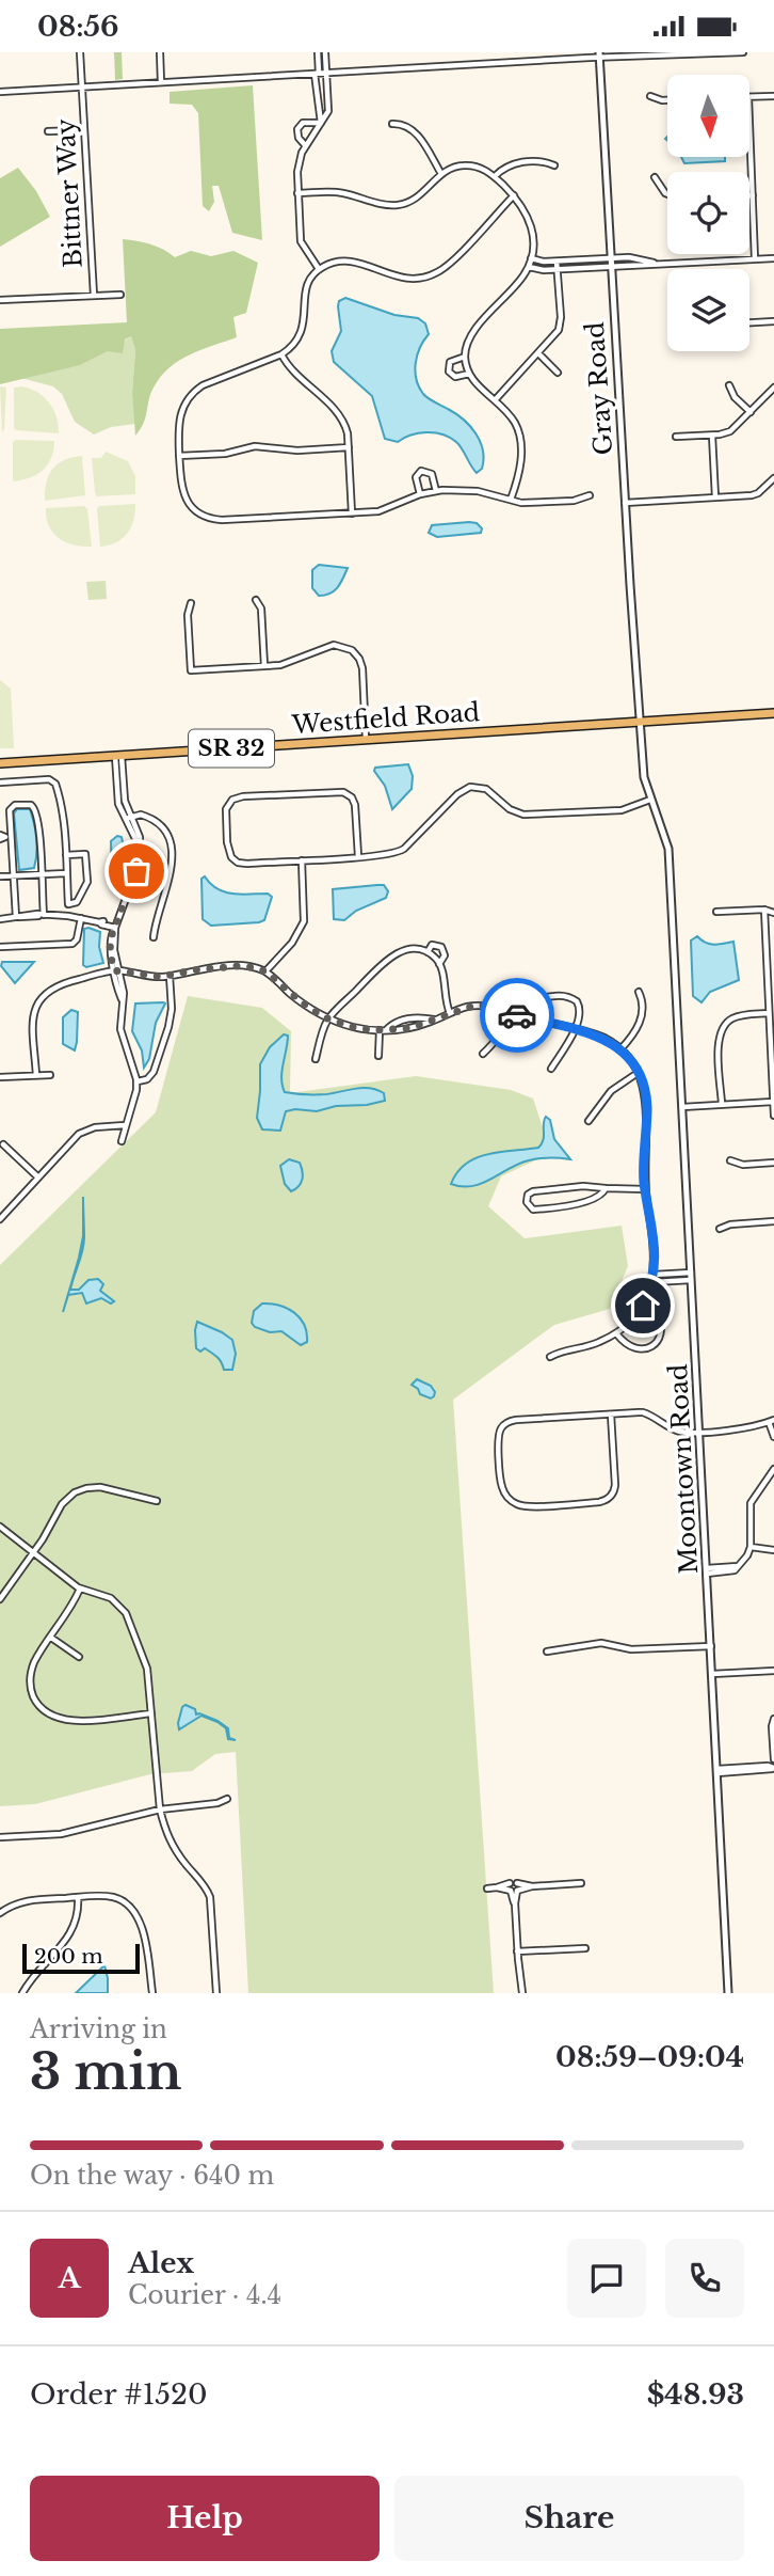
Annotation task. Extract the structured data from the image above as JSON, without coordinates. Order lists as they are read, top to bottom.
{
  "streets": {
    "main road": ["Westfield Road", "SR 32"],
    "street": ["Bittner Way", "Gray Road", "Moontown Road"]
  },
  "crossings": [
    ["Gray Road", "Westfield Road"],
    ["Gray Road", "Moontown Road"],
    ["Westfield Road", "Moontown Road"]
  ],
  "scale_bar": "200 m",
  "north": "bottom",
  "page": {
    "status": "08:56",
    "scale": "200 m",
    "heading": ["3 min", "Arriving in", "08:59–09:04"],
    "panel": [
      "Alex",
      "Courier · 4.4",
      "Order #1520",
      "$48.93"
    ],
    "bar": "On the way · 640 m",
    "round": "A",
    "buttons": ["Help", "Share"]
  }
}
